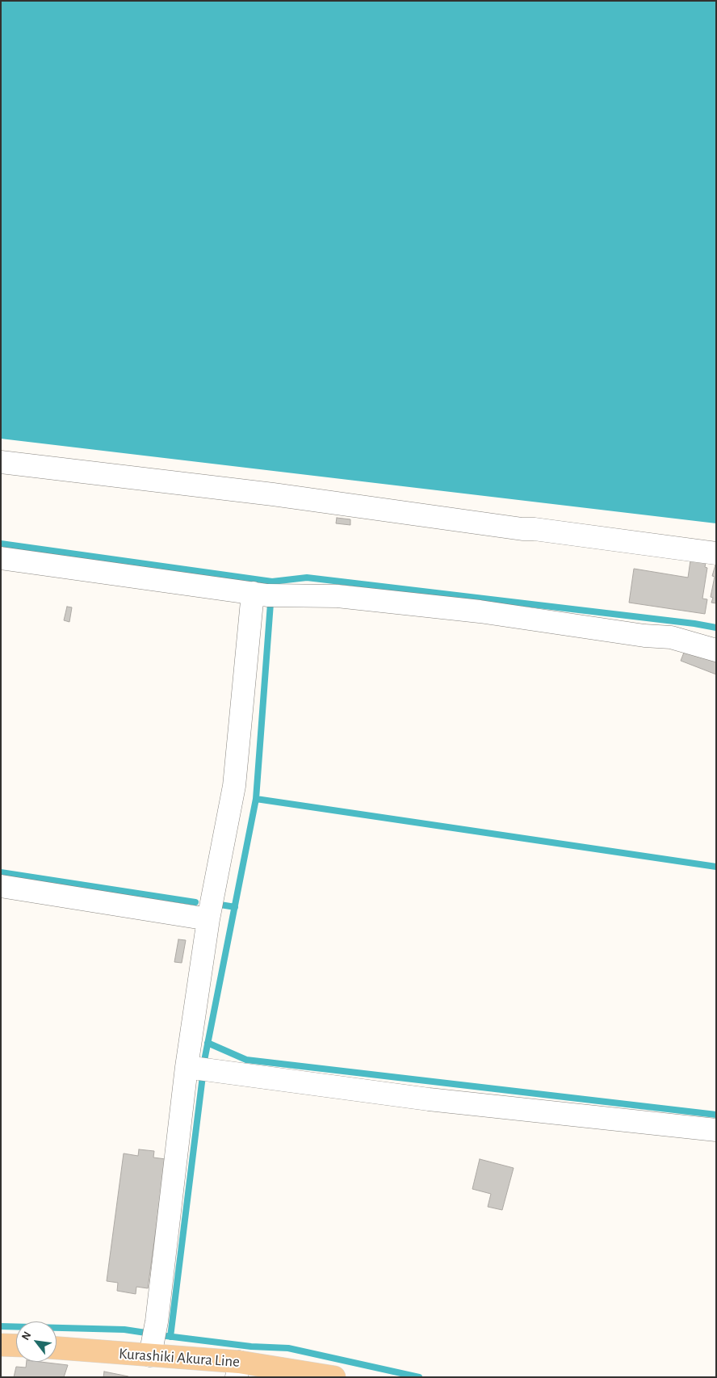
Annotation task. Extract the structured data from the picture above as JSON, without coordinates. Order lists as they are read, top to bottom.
{
  "streets": {
    "main road": ["Kurashiki Akura Line"]
  },
  "north": "top left"
}
